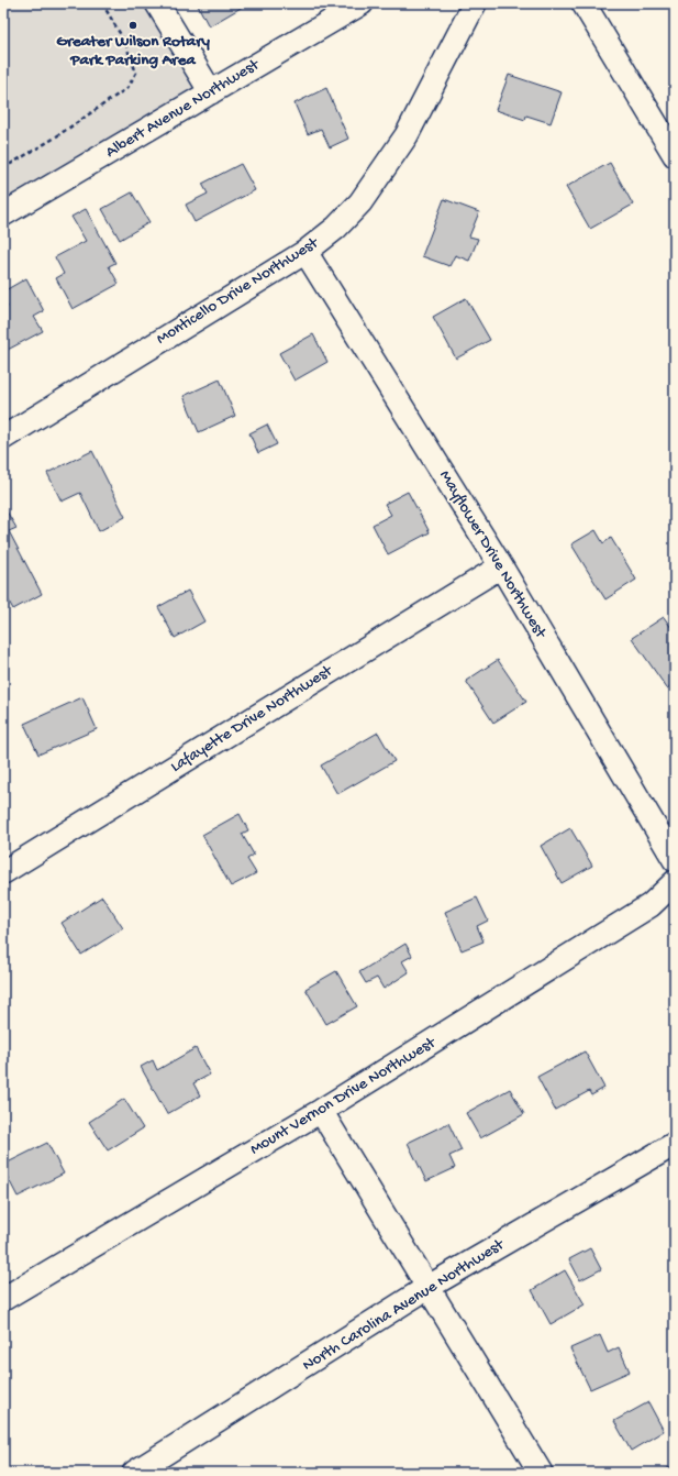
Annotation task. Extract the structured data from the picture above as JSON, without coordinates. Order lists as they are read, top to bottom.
{
  "streets": {
    "street": [
      "Albert Avenue Northwest",
      "Monticello Drive Northwest",
      "Mayflower Drive Northwest",
      "Lafayette Drive Northwest",
      "Mount Vernon Drive Northwest",
      "North Carolina Avenue Northwest"
    ]
  },
  "crossings": [
    ["Monticello Drive Northwest", "Mayflower Drive Northwest"],
    ["Mayflower Drive Northwest", "Lafayette Drive Northwest"]
  ],
  "places": ["Greater Wilson Rotary Park Parking Area"]
}
